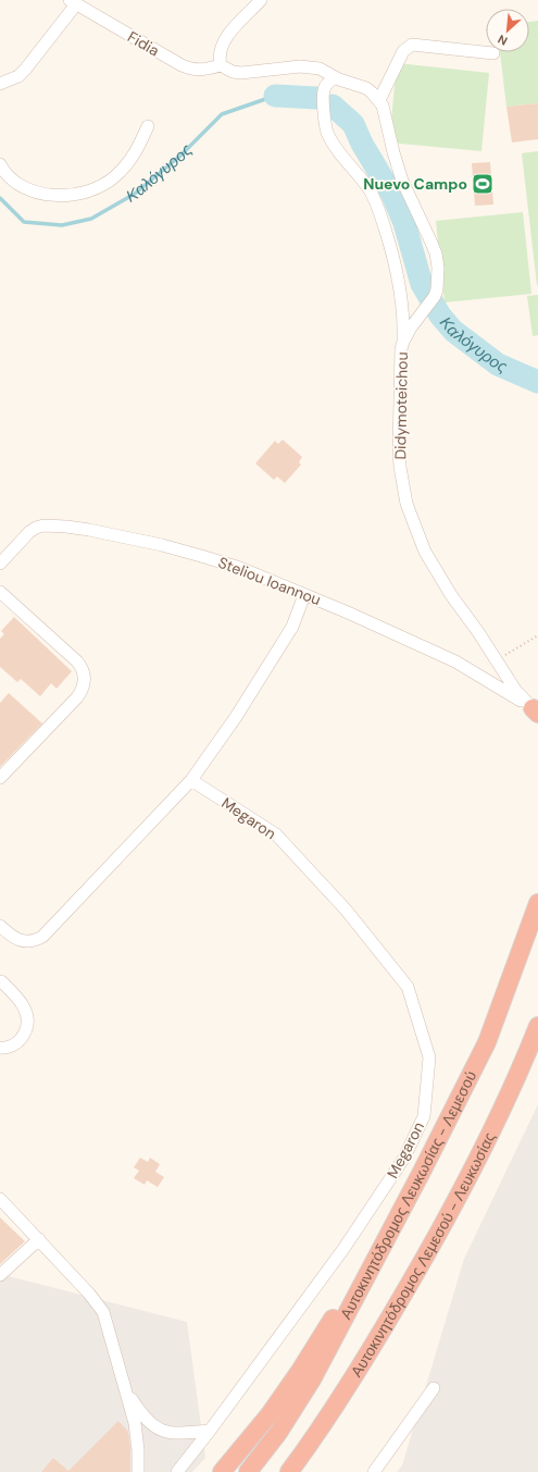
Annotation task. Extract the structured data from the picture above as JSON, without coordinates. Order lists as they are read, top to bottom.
{
  "streets": {
    "highway": ["Αυτοκινητόδρομος Λευκωσίας - Λεμεσού", "Αυτοκινητόδρομος Λεμεσού - Λευκωσίας"],
    "street": [
      "Fidia",
      "Didymoteichou",
      "Steliou Ioannou",
      "Megaron"
    ]
  },
  "crossings": [
    ["Didymoteichou", "Steliou Ioannou"]
  ],
  "water": ["Καλόγυρος"],
  "places": {
    "sports": ["Nuevo Campo"]
  },
  "north": "bottom left"
}
